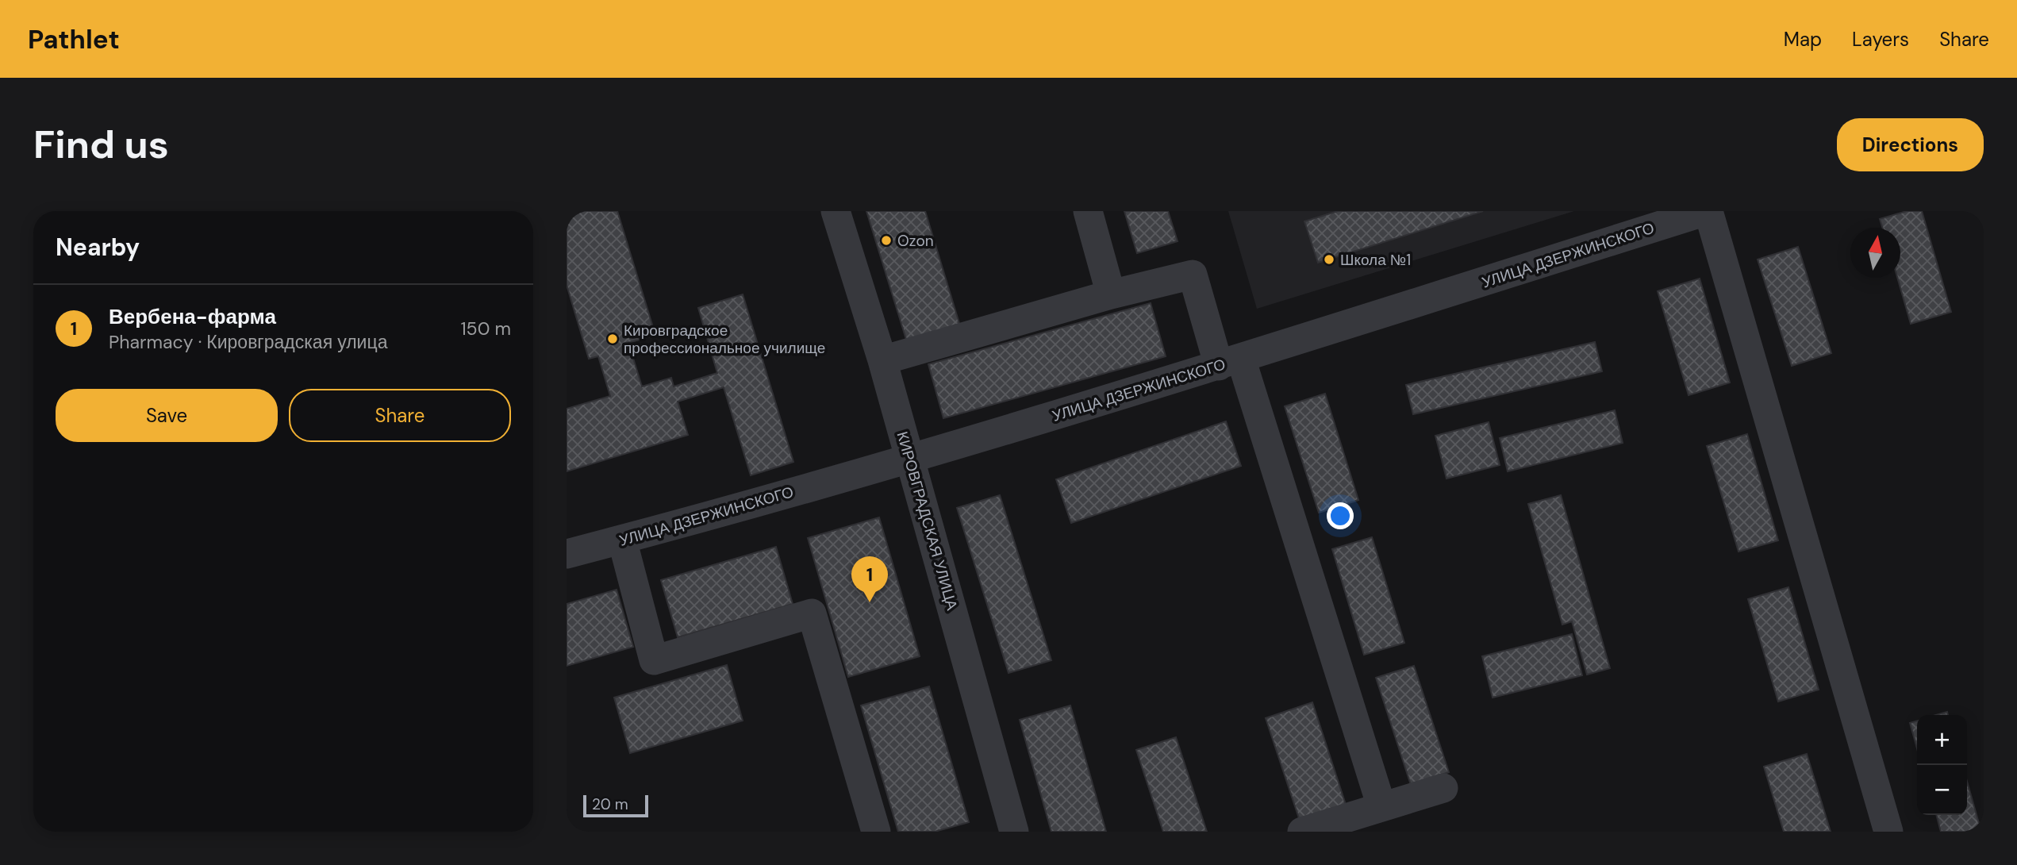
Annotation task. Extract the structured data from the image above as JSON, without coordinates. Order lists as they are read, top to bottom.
{
  "streets": {
    "street": ["УЛИЦА ДЗЕРЖИНСКОГО", "КИРОВГРАДСКАЯ УЛИЦА"]
  },
  "crossings": [
    ["УЛИЦА ДЗЕРЖИНСКОГО", "КИРОВГРАДСКАЯ УЛИЦА"]
  ],
  "places": ["Ozon", "Школа №1", "Кировградское профессиональное училище"],
  "scale_bar": "20 m",
  "north": "top",
  "page": {
    "header": "Pathlet",
    "nav": ["Map", "Layers", "Share"],
    "buttons": [
      "Directions",
      ["Save", "Share"]
    ],
    "title": "Find us",
    "heading": "Nearby",
    "list": [
      {
        "mark": "1",
        "name": "Вербена-фарма",
        "note": "Pharmacy · Кировградская улица",
        "value": "150 m"
      }
    ],
    "pins": "1",
    "map_buttons": ["+", "−"],
    "scale": "20 m"
  }
}
